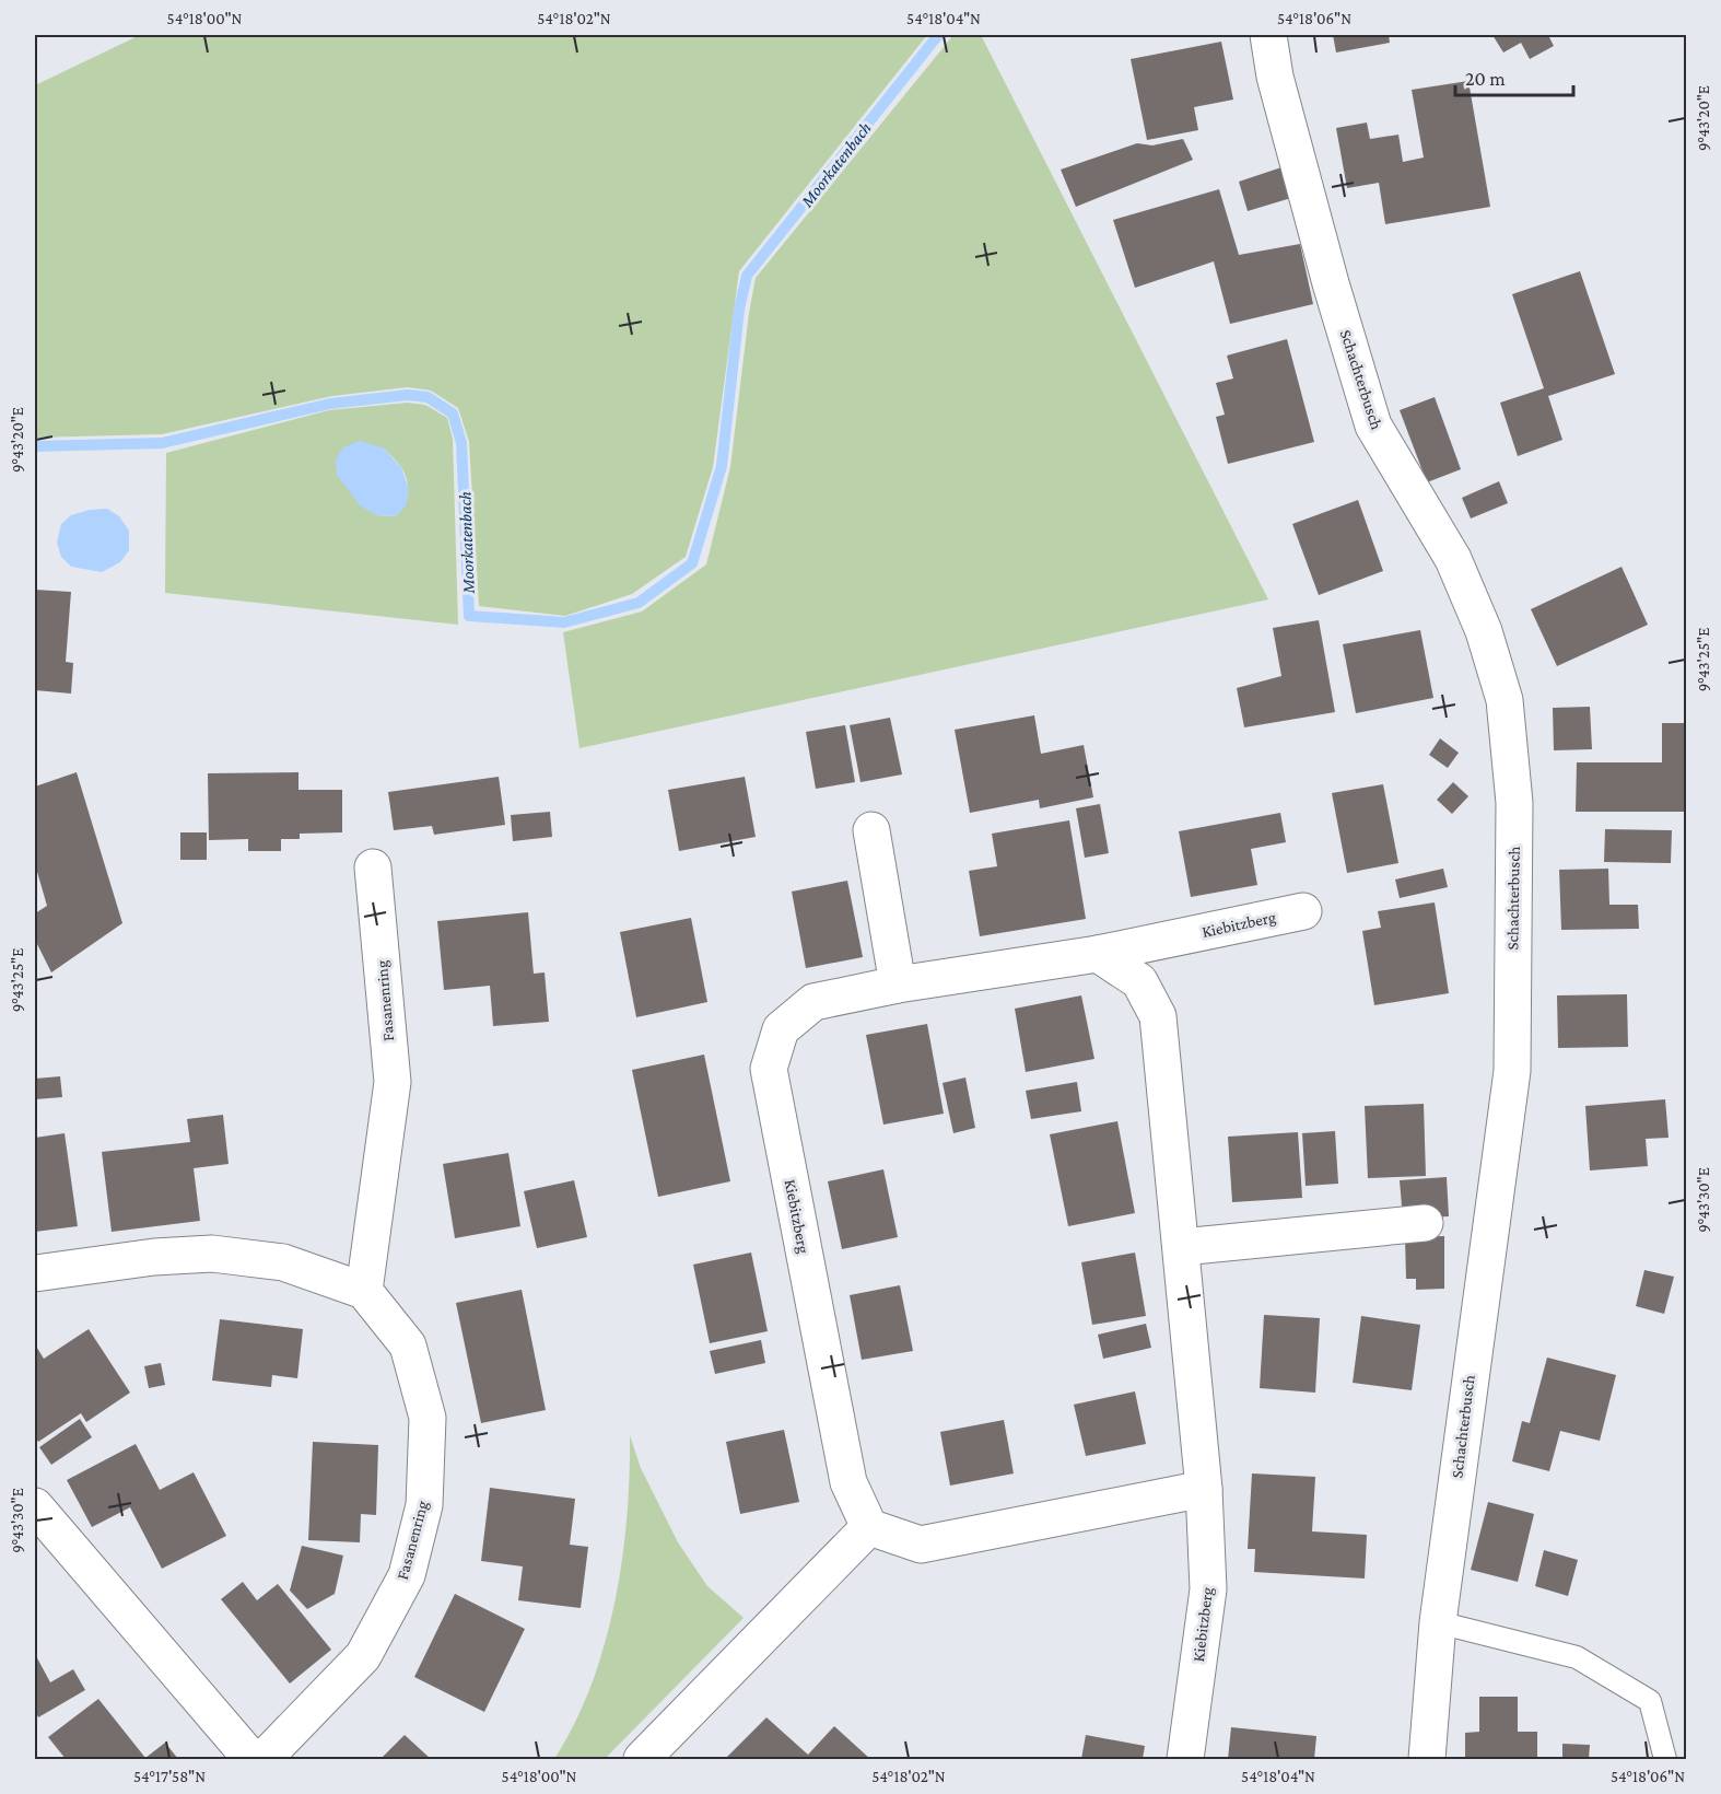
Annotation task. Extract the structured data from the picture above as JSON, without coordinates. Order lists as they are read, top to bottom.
{
  "streets": {
    "street": ["Schachterbusch", "Kiebitzberg", "Fasanenring"]
  },
  "water": ["Moorkatenbach"],
  "scale_bar": "20 m",
  "coordinates": [
    "54°18'00\"N",
    "54°18'02\"N",
    "54°18'04\"N",
    "54°18'06\"N",
    "9°43'20\"E",
    "9°43'25\"E",
    "9°43'30\"E",
    "54°17'58\"N"
  ]
}
